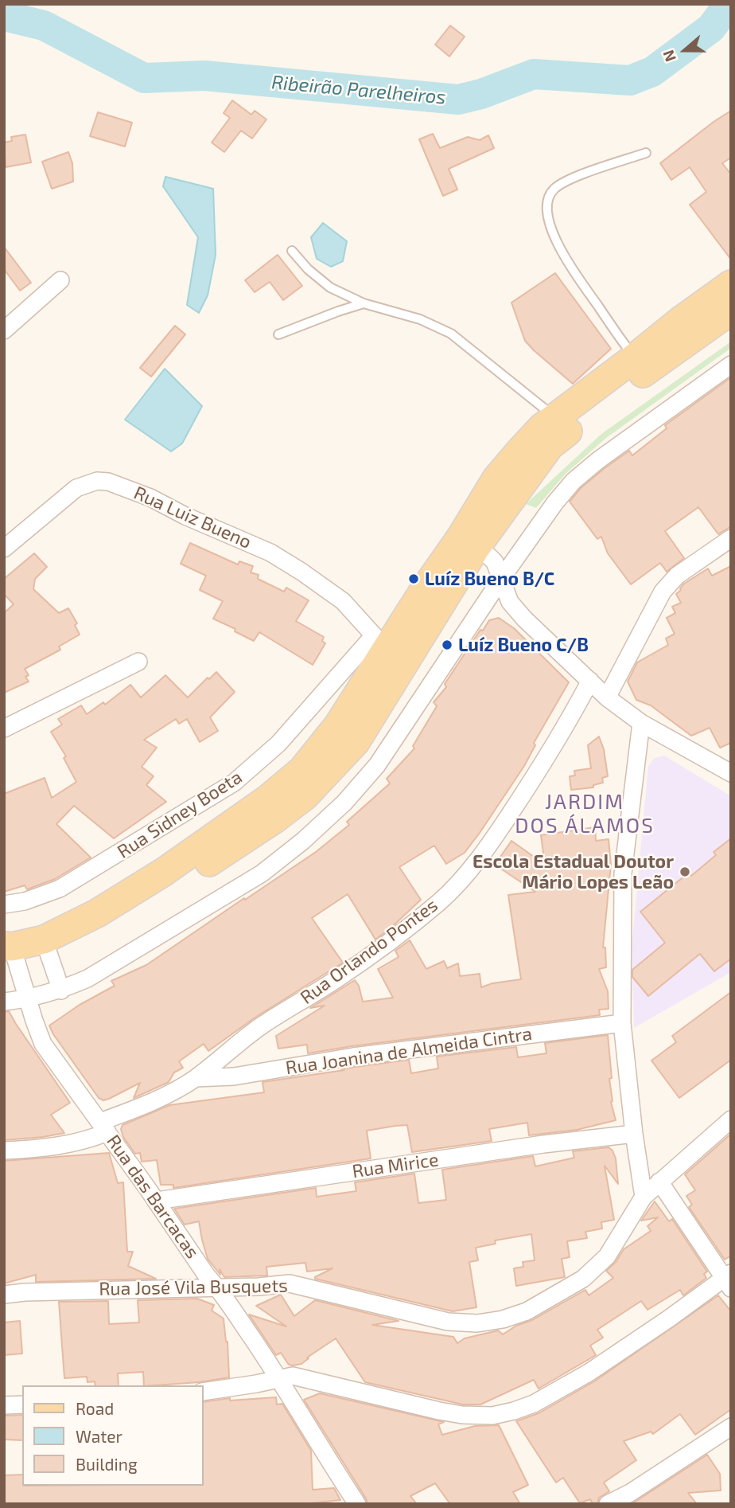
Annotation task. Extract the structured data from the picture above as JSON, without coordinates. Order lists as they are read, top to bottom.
{
  "streets": {
    "street": [
      "Rua Luiz Bueno",
      "Rua Sidney Boeta",
      "Rua Orlando Pontes",
      "Rua Joanina de Almeida Cintra",
      "Rua Mirice",
      "Rua das Barcacas",
      "Rua José Vila Busquets"
    ]
  },
  "crossings": [
    ["Rua Luiz Bueno", "Rua Sidney Boeta"],
    ["Rua Orlando Pontes", "Rua Joanina de Almeida Cintra"],
    ["Rua Orlando Pontes", "Rua das Barcacas"],
    ["Rua Mirice", "Rua das Barcacas"],
    ["Rua das Barcacas", "Rua José Vila Busquets"]
  ],
  "districts": ["JARDIM DOS ÁLAMOS"],
  "water": ["Ribeirão Parelheiros"],
  "places": ["Luíz Bueno B/C", "Luíz Bueno C/B", "Escola Estadual Doutor Mário Lopes Leão"],
  "legend": ["Road", "Water", "Building"],
  "north": "left"
}
